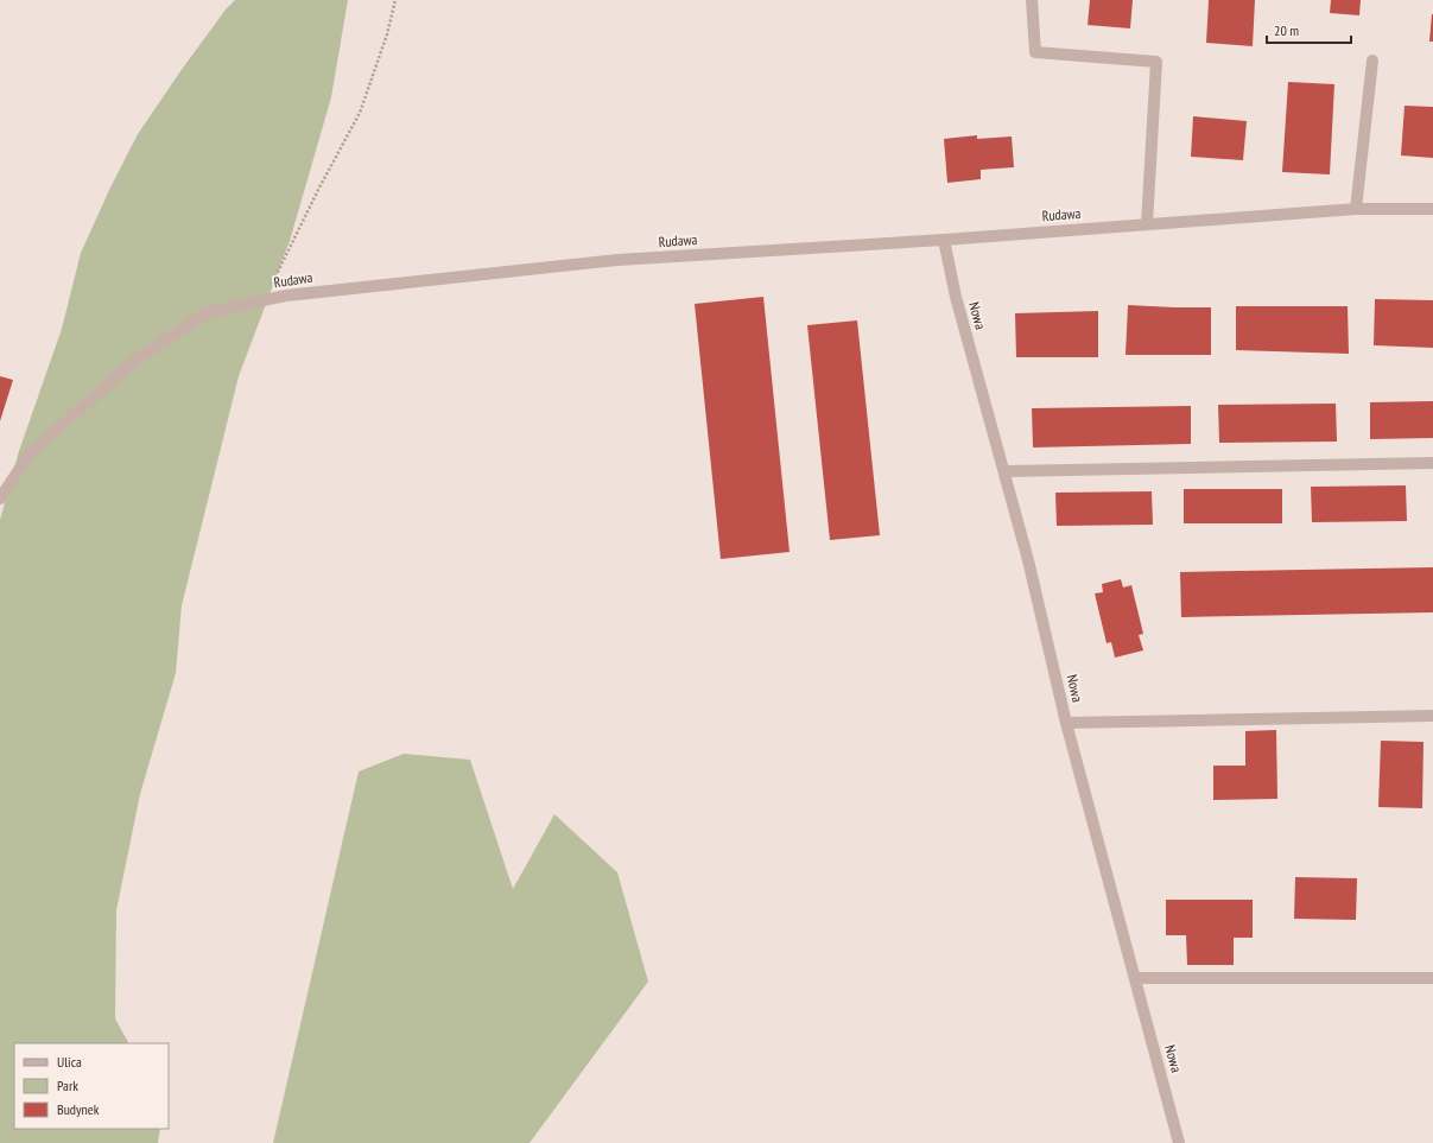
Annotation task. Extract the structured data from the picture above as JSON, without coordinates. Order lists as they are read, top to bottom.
{
  "streets": {
    "street": ["Rudawa", "Nowa"]
  },
  "crossings": [
    ["Rudawa", "Nowa"]
  ],
  "legend": ["Ulica", "Park", "Budynek"],
  "scale_bar": "20 m"
}
